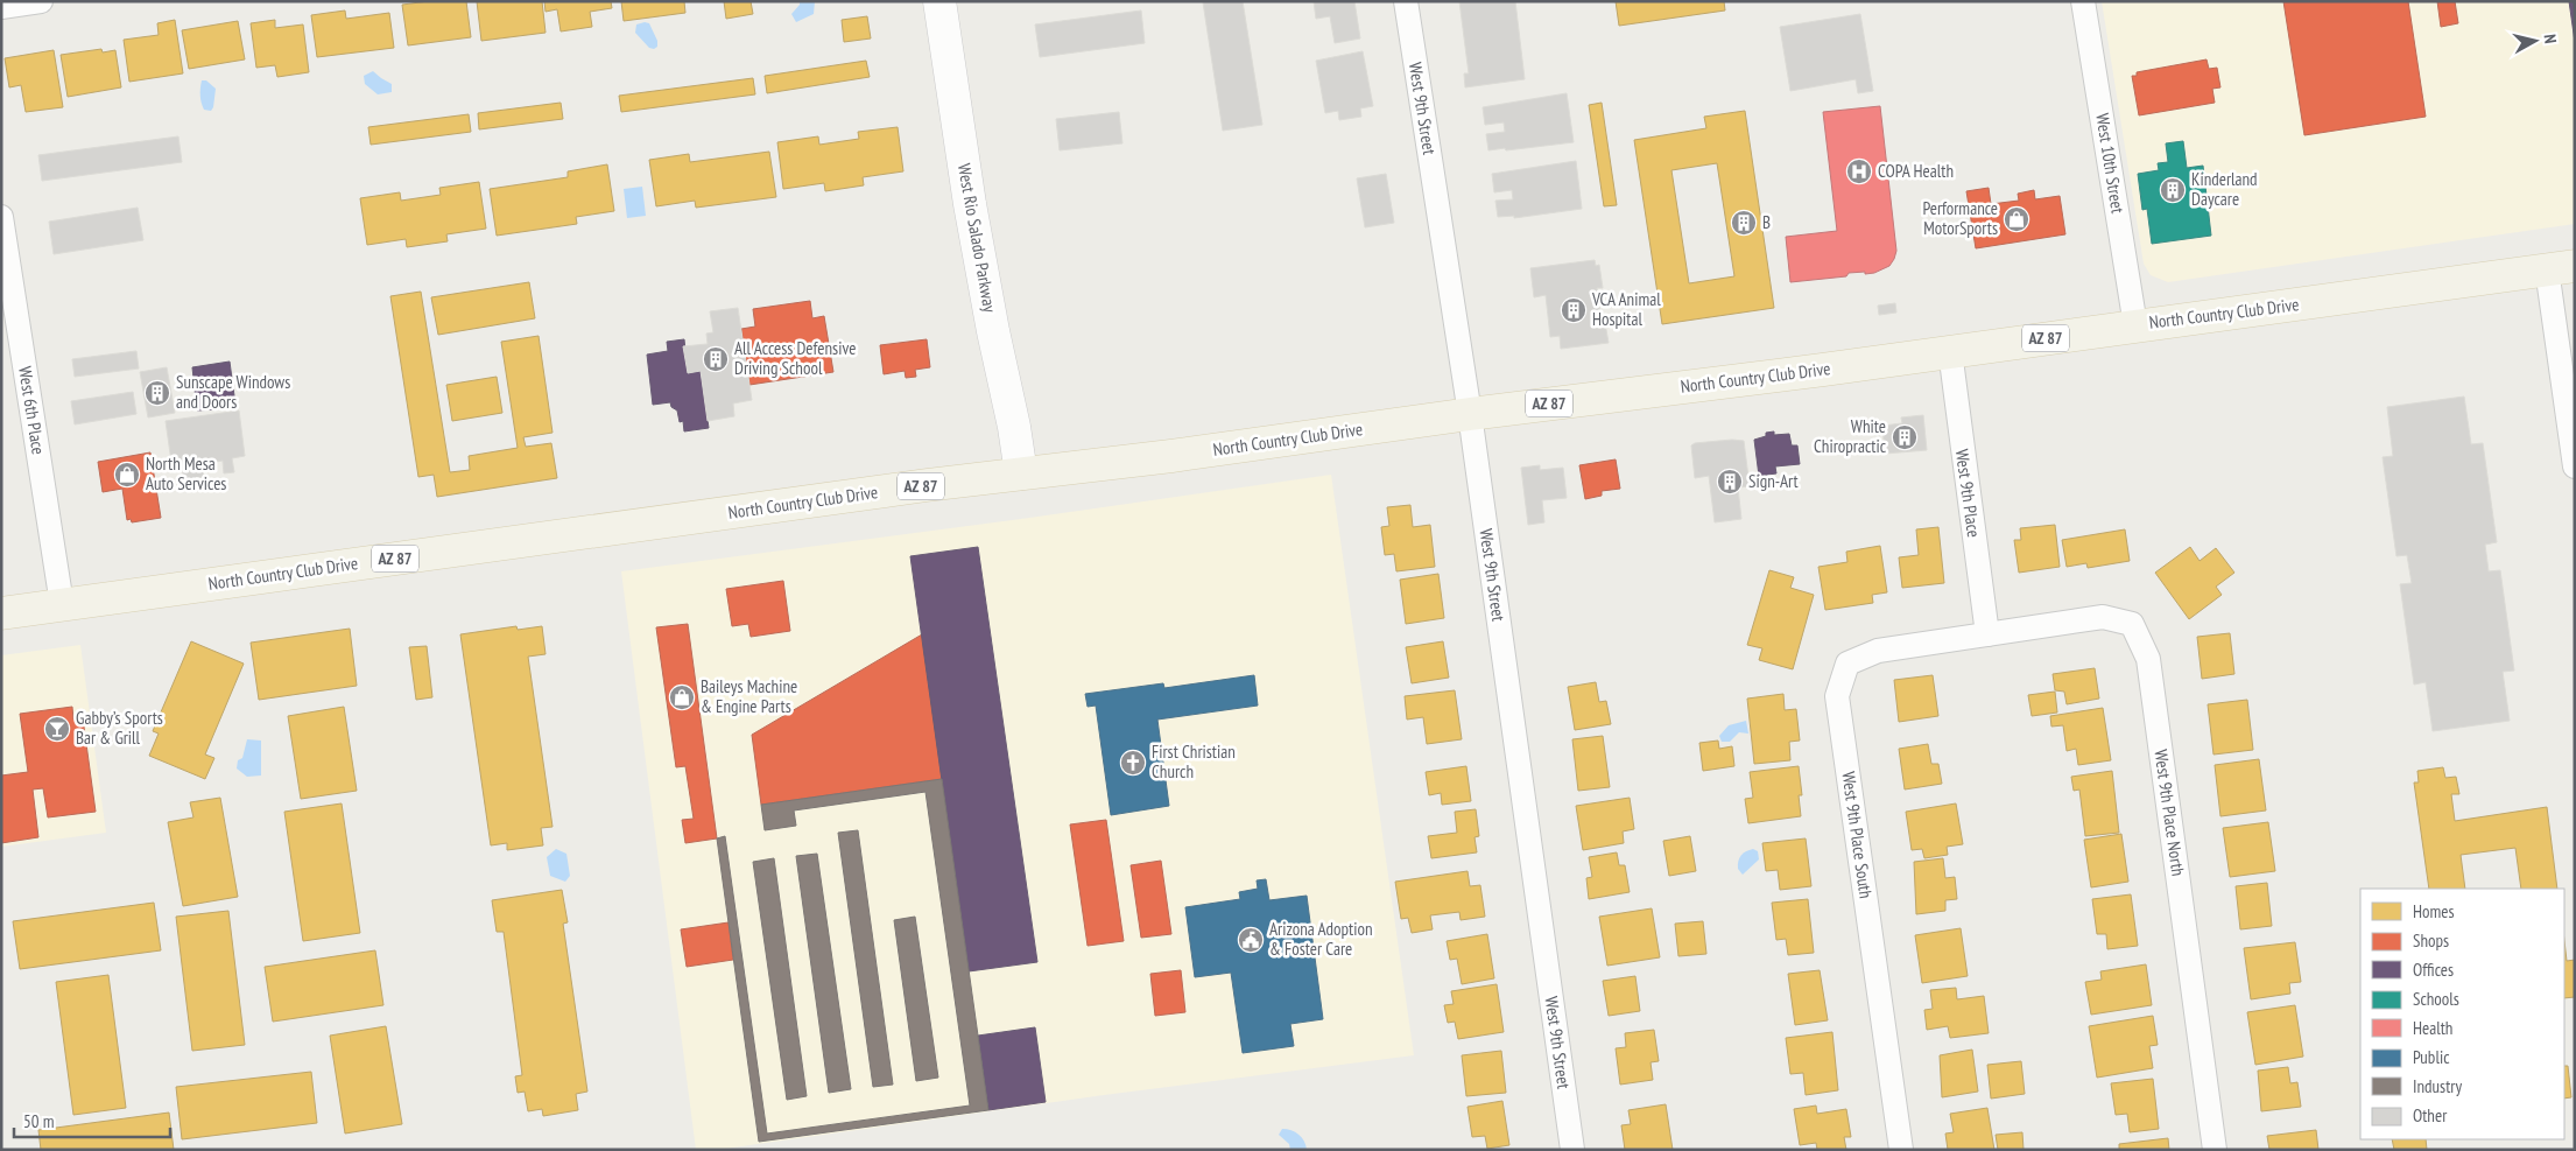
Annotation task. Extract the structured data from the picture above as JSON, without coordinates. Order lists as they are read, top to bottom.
{
  "streets": {
    "main road": ["West Rio Salado Parkway", "North Country Club Drive", "AZ 87"],
    "street": [
      "West 9th Street",
      "West 10th Street",
      "West 6th Place",
      "West 9th Place",
      "West 9th Place North",
      "West 9th Place South"
    ]
  },
  "crossings": [
    ["West 9th Street", "North Country Club Drive"],
    ["West 10th Street", "North Country Club Drive"],
    ["West Rio Salado Parkway", "North Country Club Drive"],
    ["North Country Club Drive", "West 6th Place"],
    ["North Country Club Drive", "West 9th Place"],
    ["West 9th Place", "West 9th Place North"],
    ["West 9th Place", "West 9th Place South"],
    ["West 9th Place North", "West 9th Place South"]
  ],
  "places": {
    "hospital": ["COPA Health"],
    "building": [
      "Kinderland Daycare",
      "B",
      "VCA Animal Hospital",
      "All Access Defensive Driving School",
      "Sunscape Windows and Doors",
      "White Chiropractic",
      "Sign-Art"
    ],
    "shop": ["Performance MotorSports", "North Mesa Auto Services", "Baileys Machine & Engine Parts"],
    "bar": ["Gabby’s Sports Bar & Grill"],
    "church": ["First Christian Church"],
    "public building": ["Arizona Adoption & Foster Care"]
  },
  "legend": [
    "Homes",
    "Shops",
    "Offices",
    "Schools",
    "Health",
    "Public",
    "Industry",
    "Other"
  ],
  "scale_bar": "50 m",
  "north": "right"
}
